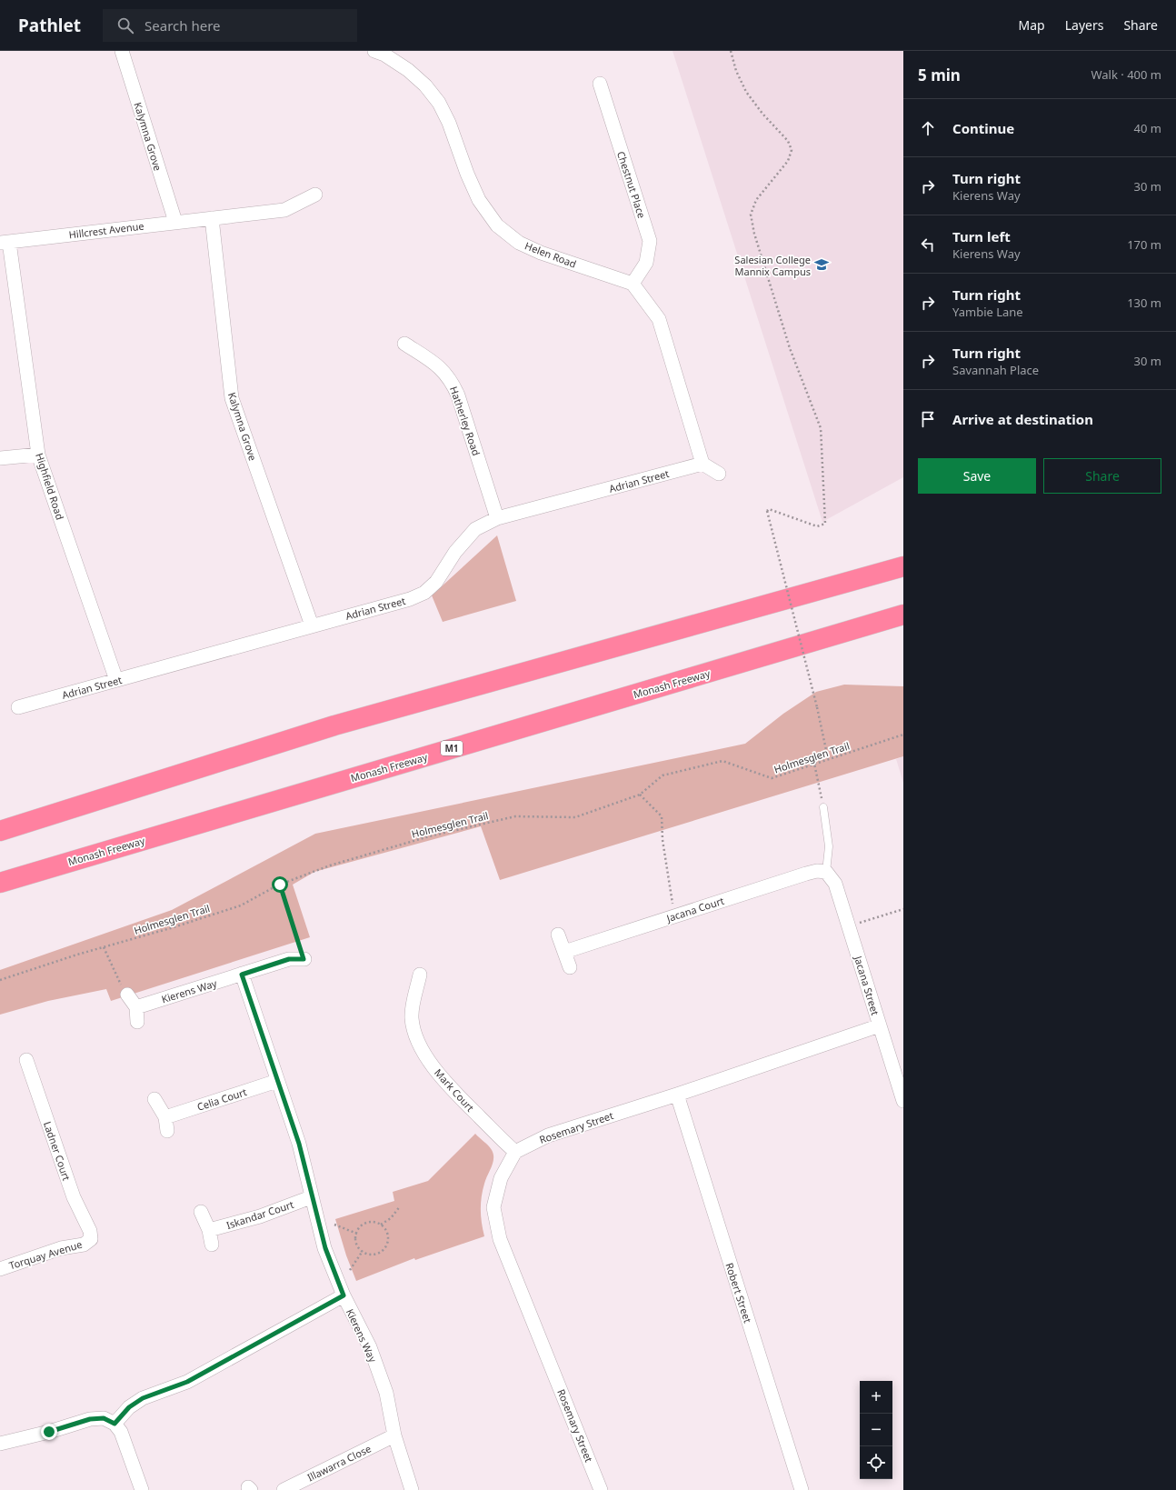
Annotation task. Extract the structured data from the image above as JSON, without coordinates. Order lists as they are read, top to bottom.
{
  "streets": {
    "highway": ["Monash Freeway", "M1"],
    "street": [
      "Kalymna Grove",
      "Chestnut Place",
      "Hillcrest Avenue",
      "Helen Road",
      "Hatherley Road",
      "Adrian Street",
      "Highfield Road",
      "Jacana Court",
      "Jacana Street",
      "Kierens Way",
      "Mark Court",
      "Celia Court",
      "Rosemary Street",
      "Ladner Court",
      "Iskandar Court",
      "Torquay Avenue",
      "Robert Street",
      "Illawarra Close"
    ],
    "path": ["Holmesglen Trail"]
  },
  "crossings": [
    ["Kalymna Grove", "Hillcrest Avenue"],
    ["Kalymna Grove", "Adrian Street"],
    ["Chestnut Place", "Helen Road"],
    ["Hillcrest Avenue", "Highfield Road"],
    ["Hatherley Road", "Adrian Street"],
    ["Adrian Street", "Highfield Road"],
    ["Jacana Court", "Jacana Street"],
    ["Jacana Street", "Rosemary Street"],
    ["Kierens Way", "Celia Court"],
    ["Kierens Way", "Iskandar Court"],
    ["Kierens Way", "Illawarra Close"],
    ["Mark Court", "Rosemary Street"],
    ["Rosemary Street", "Robert Street"],
    ["Ladner Court", "Torquay Avenue"]
  ],
  "places": {
    "school or university": ["Salesian College Mannix Campus"]
  },
  "page": {
    "header": "Pathlet",
    "search": "Search here",
    "nav": ["Map", "Layers", "Share"],
    "heading": ["5 min", "Walk · 400 m"],
    "list": [
      ["Continue", "40 m"],
      ["Turn right", "Kierens Way", "30 m"],
      ["Turn left", "Kierens Way", "170 m"],
      ["Turn right", "Yambie Lane", "130 m"],
      ["Turn right", "Savannah Place", "30 m"],
      "Arrive at destination"
    ],
    "buttons": ["Save", "Share"],
    "map_buttons": ["+", "−"]
  }
}
